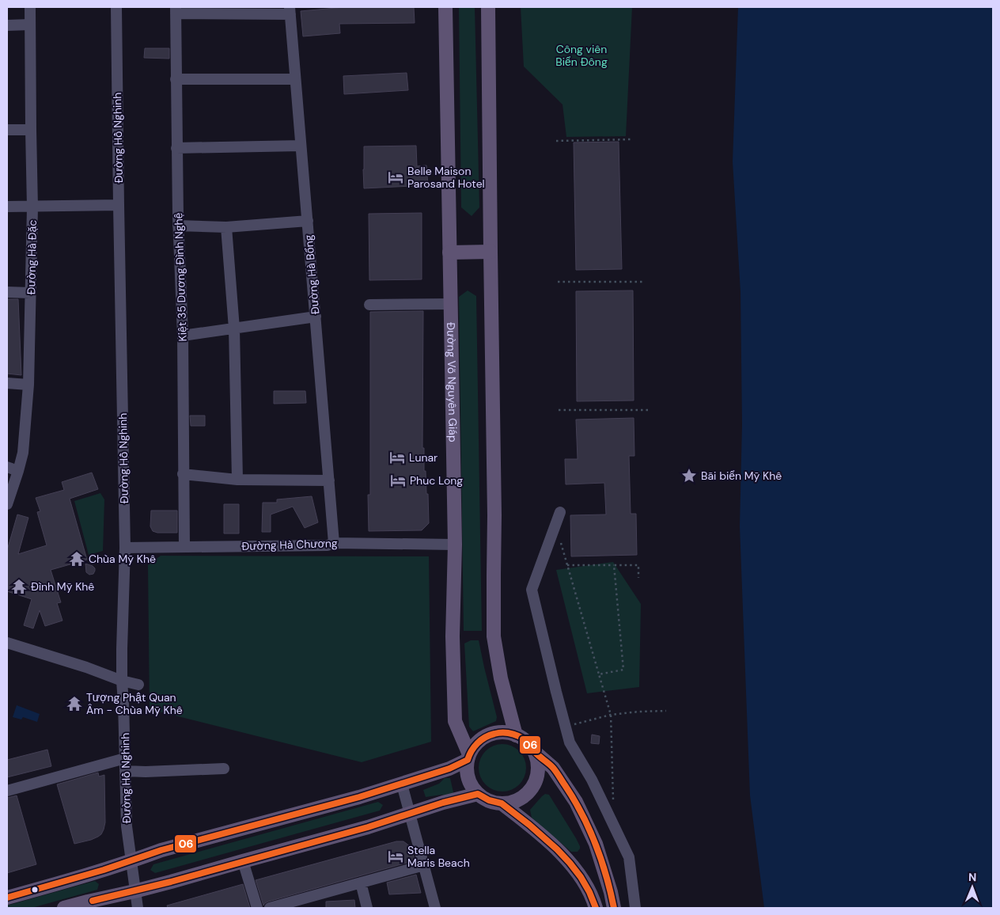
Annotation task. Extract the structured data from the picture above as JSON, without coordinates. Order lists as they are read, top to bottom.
{
  "streets": {
    "main road": ["Đường Võ Nguyên Giáp"],
    "street": [
      "Đường Hồ Nghinh",
      "Đường Hà Đặc",
      "Đường Hà Bổng",
      "Kiệt 35 Dương Đình Nghệ",
      "Đường Hà Chương"
    ]
  },
  "crossings": [
    ["Đường Hồ Nghinh", "Đường Hà Chương"],
    ["Đường Hà Bổng", "Đường Hà Chương"],
    ["Kiệt 35 Dương Đình Nghệ", "Đường Hà Chương"],
    ["Đường Võ Nguyên Giáp", "Đường Hà Chương"]
  ],
  "parks": ["Công viên Biển Đông"],
  "places": {
    "hotel": [
      "Belle Maison Parosand Hotel",
      "Lunar",
      "Phuc Long",
      "Stella Maris Beach"
    ],
    "place": ["Bãi biển Mỹ Khê"],
    "temple": ["Chùa Mỹ Khê", "Đình Mỹ Khê", "Tượng Phật Quan Âm - Chùa Mỹ Khê"]
  },
  "lines": ["transit line 06"],
  "north": "top"
}
